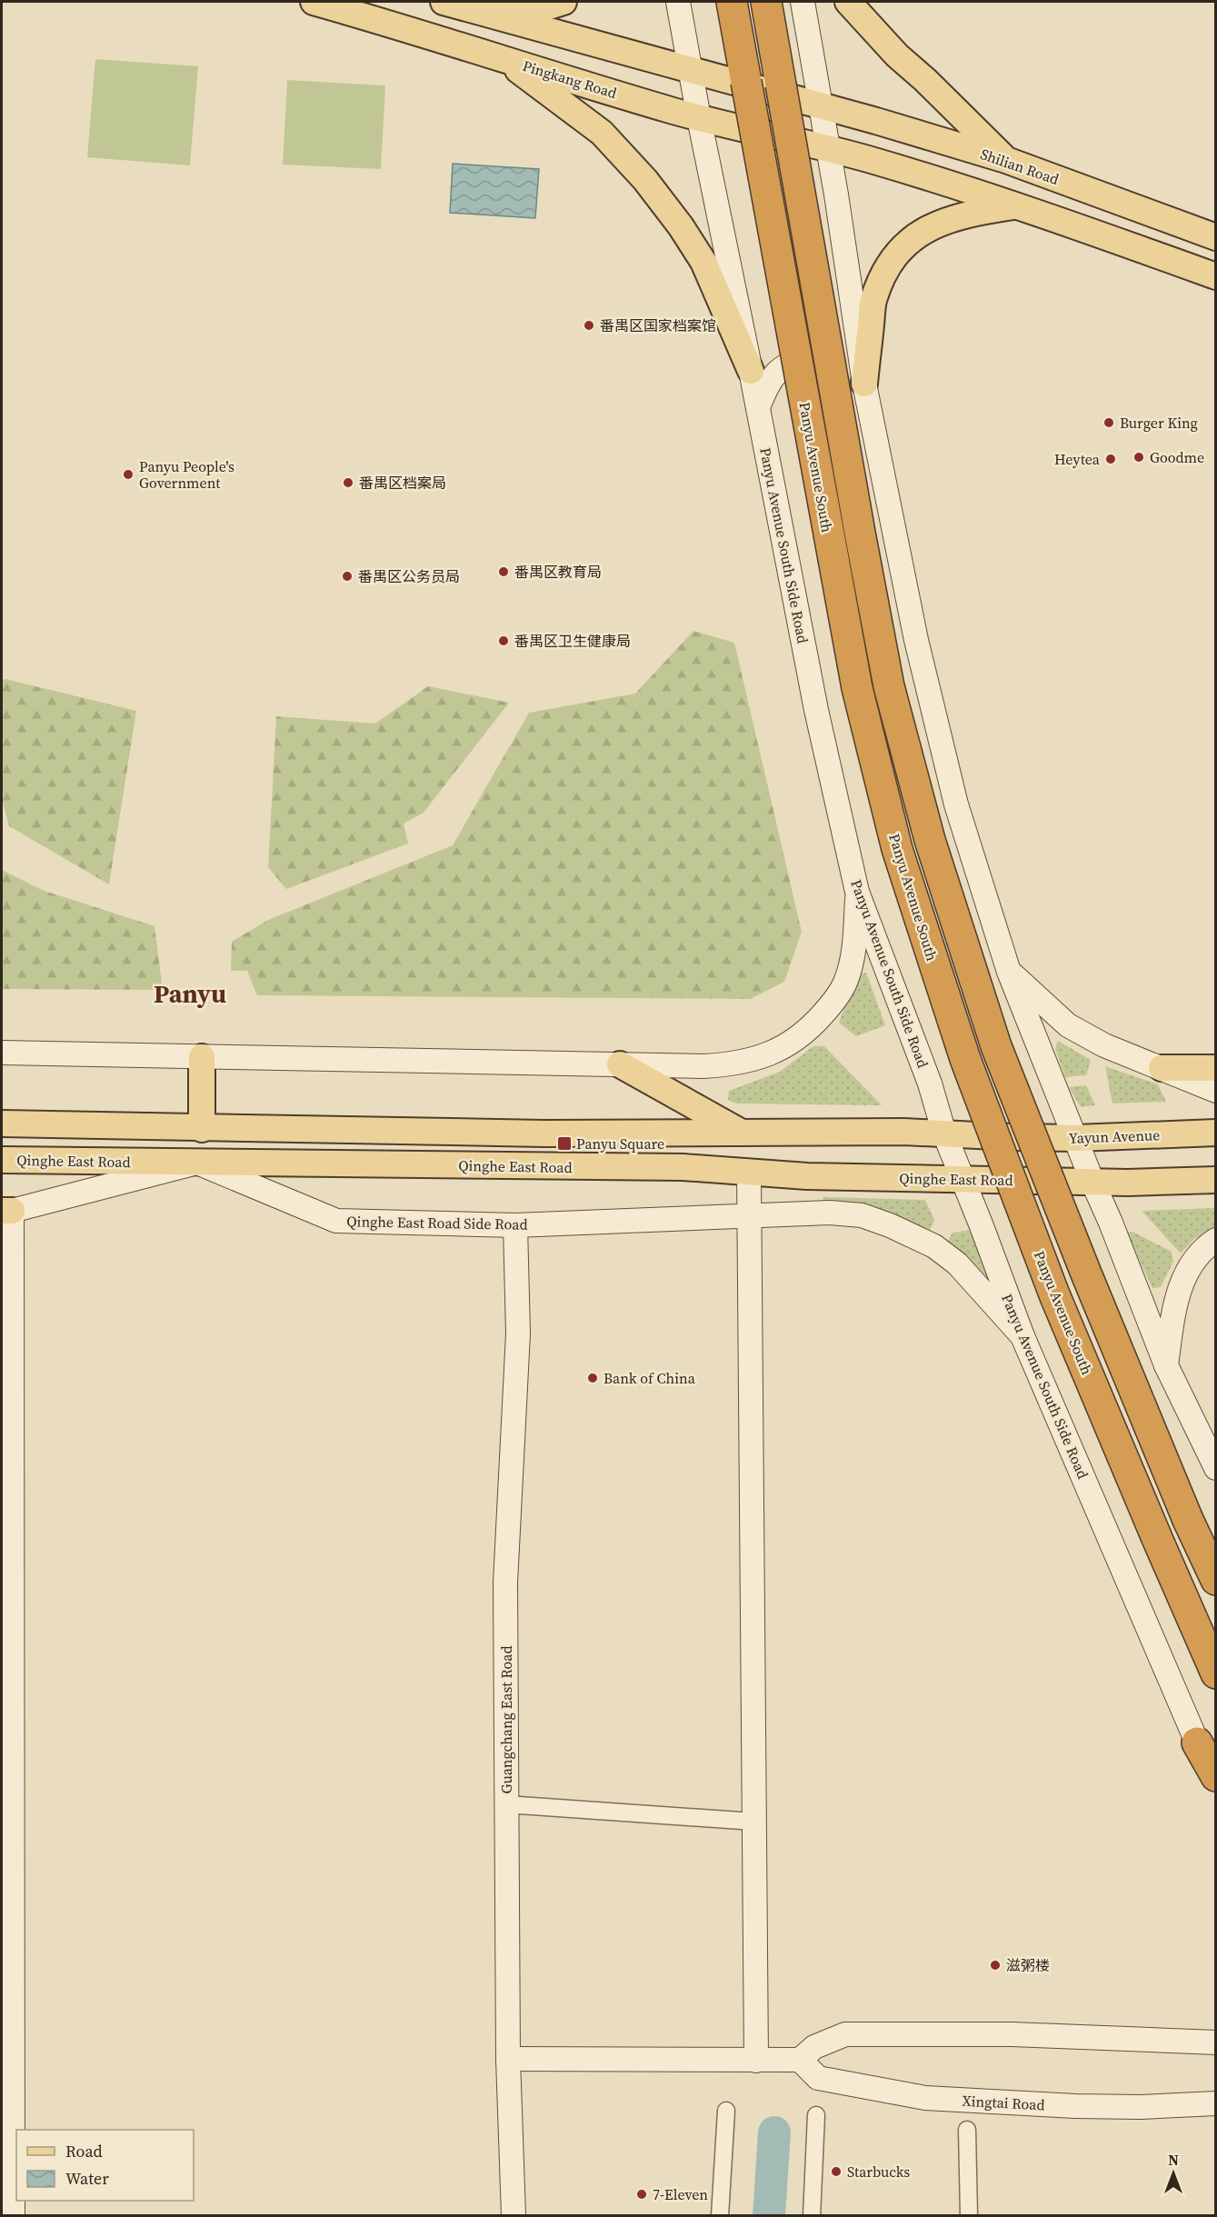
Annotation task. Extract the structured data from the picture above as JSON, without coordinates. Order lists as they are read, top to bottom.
{
  "streets": {
    "highway": ["Panyu Avenue South"],
    "main road": [
      "Pingkang Road",
      "Shilian Road",
      "Panyu Avenue South Side Road",
      "Yayun Avenue",
      "Qinghe East Road",
      "Qinghe East Road Side Road",
      "Guangchang East Road",
      "Xingtai Road"
    ]
  },
  "crossings": [
    ["Pingkang Road", "Panyu Avenue South Side Road"],
    ["Panyu Avenue South Side Road", "Yayun Avenue"],
    ["Panyu Avenue South Side Road", "Qinghe East Road"],
    ["Panyu Avenue South Side Road", "Qinghe East Road Side Road"],
    ["Qinghe East Road", "Qinghe East Road Side Road"],
    ["Qinghe East Road Side Road", "Guangchang East Road"]
  ],
  "districts": ["Panyu"],
  "places": {
    "other": [
      "番禺区国家档案馆",
      "Burger King",
      "Goodme",
      "Heytea",
      "Panyu People's Government",
      "番禺区档案局",
      "番禺区教育局",
      "番禺区公务员局",
      "番禺区卫生健康局",
      "Bank of China",
      "滋粥楼",
      "Starbucks",
      "7-Eleven"
    ],
    "transit": ["Panyu Square"]
  },
  "legend": ["Road", "Water"],
  "north": "top"
}
